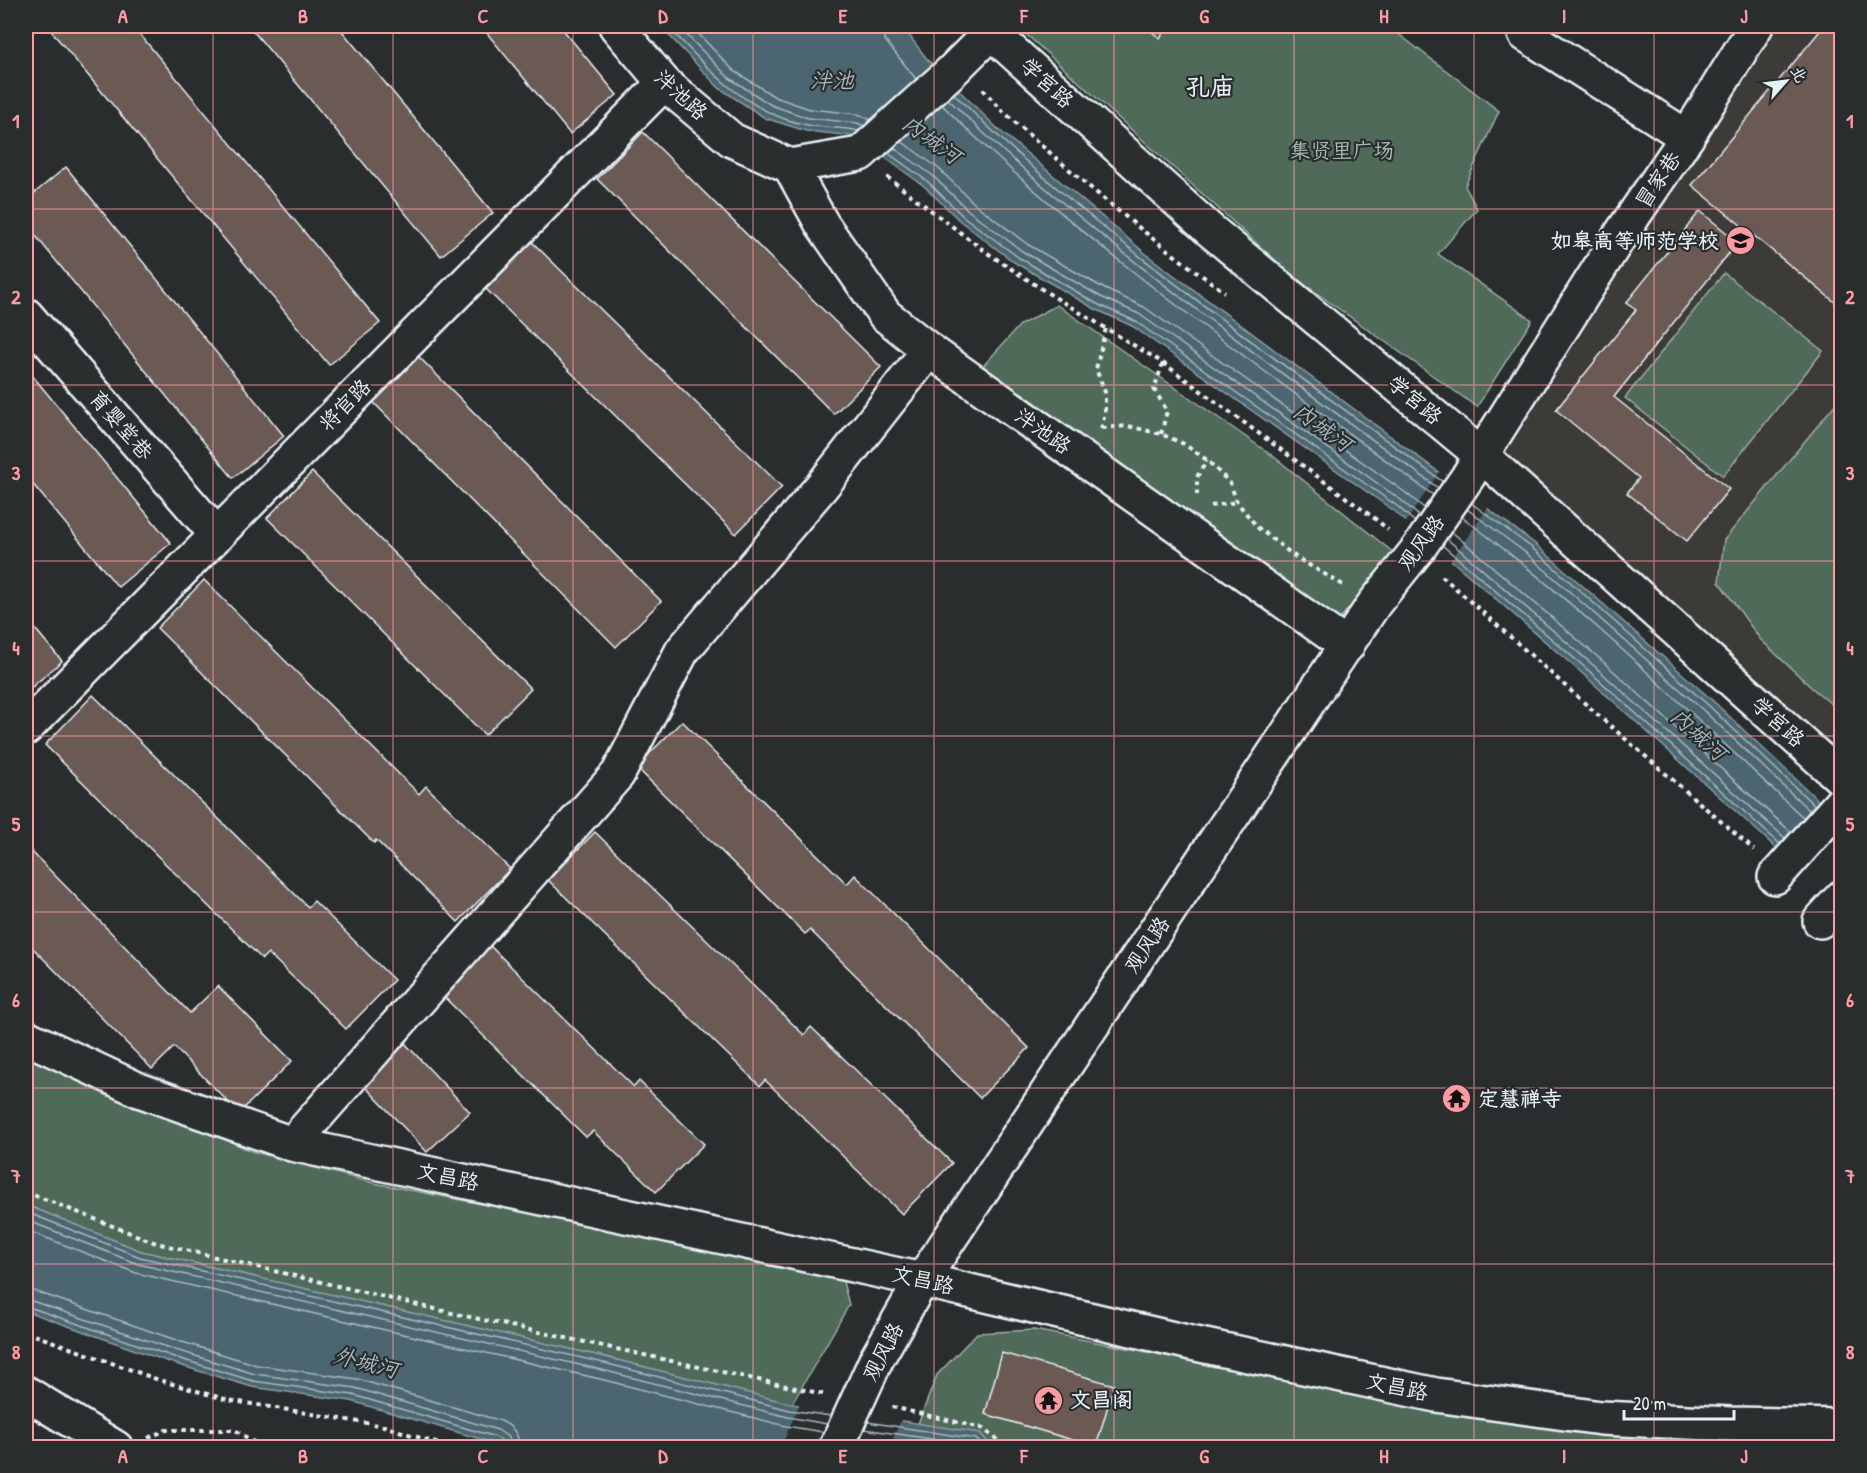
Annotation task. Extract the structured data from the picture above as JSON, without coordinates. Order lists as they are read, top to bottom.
{
  "streets": {
    "street": [
      "学宫路",
      "泮池路",
      "冒家巷",
      "将官路",
      "育婴堂巷",
      "观风路",
      "文昌路"
    ]
  },
  "crossings": [
    ["学宫路", "冒家巷"],
    ["学宫路", "观风路"],
    ["泮池路", "将官路"],
    ["泮池路", "观风路"],
    ["冒家巷", "观风路"],
    ["将官路", "育婴堂巷"],
    ["观风路", "文昌路"]
  ],
  "districts": ["孔庙"],
  "water": ["泮池", "内城河", "外城河"],
  "parks": ["集贤里广场"],
  "places": {
    "school or university": ["如皋高等师范学校"],
    "temple": ["定慧禅寺", "文昌阁"]
  },
  "scale_bar": "20 m",
  "north": "top right",
  "grid": {
    "columns": [
      "A",
      "B",
      "C",
      "D",
      "E",
      "F",
      "G",
      "H",
      "I",
      "J"
    ],
    "rows": [
      "1",
      "2",
      "3",
      "4",
      "5",
      "6",
      "7",
      "8"
    ]
  }
}
